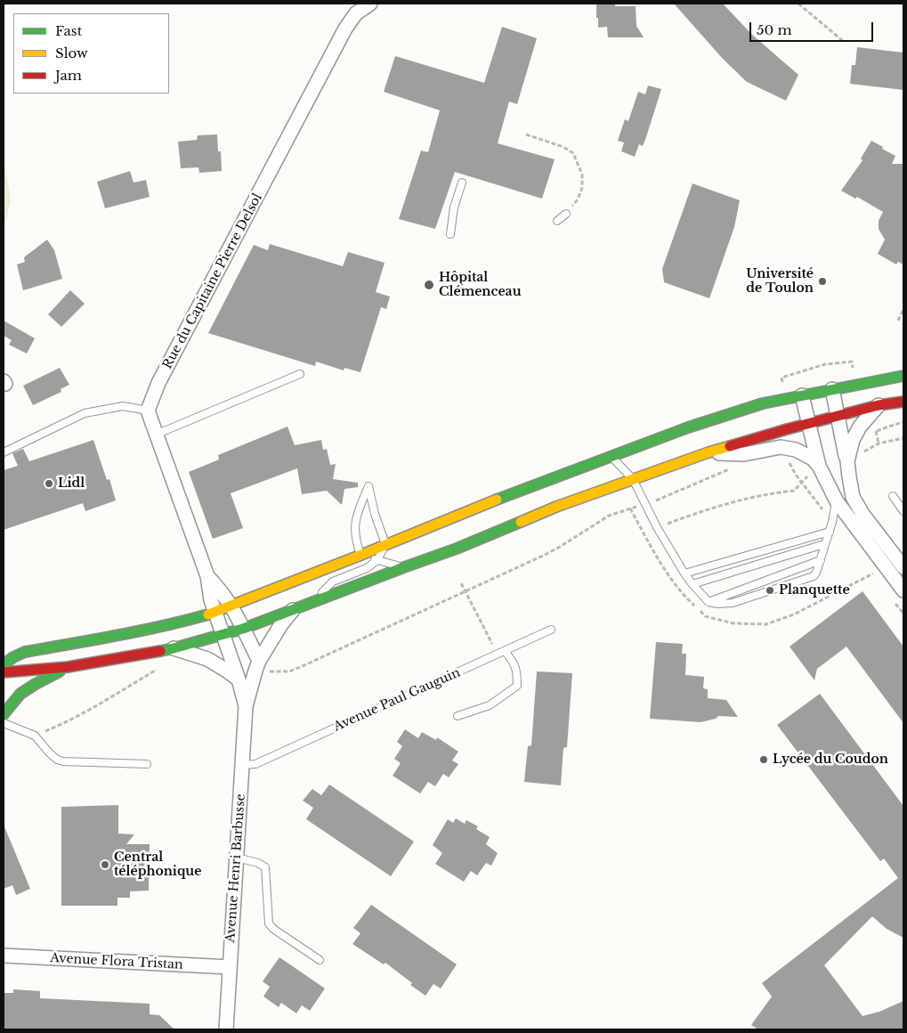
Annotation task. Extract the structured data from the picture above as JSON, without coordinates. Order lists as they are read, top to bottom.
{
  "streets": {
    "street": ["Rue du Capitaine Pierre Delsol", "Avenue Henri Barbusse", "Avenue Flora Tristan"],
    "lane": ["Avenue Paul Gauguin"]
  },
  "crossings": [
    ["Avenue Paul Gauguin", "Avenue Henri Barbusse"],
    ["Avenue Henri Barbusse", "Avenue Flora Tristan"]
  ],
  "places": [
    "Université de Toulon",
    "Hôpital Clémenceau",
    "Lidl",
    "Planquette",
    "Lycée du Coudon",
    "Central téléphonique"
  ],
  "legend": ["Fast", "Slow", "Jam"],
  "scale_bar": "50 m"
}
